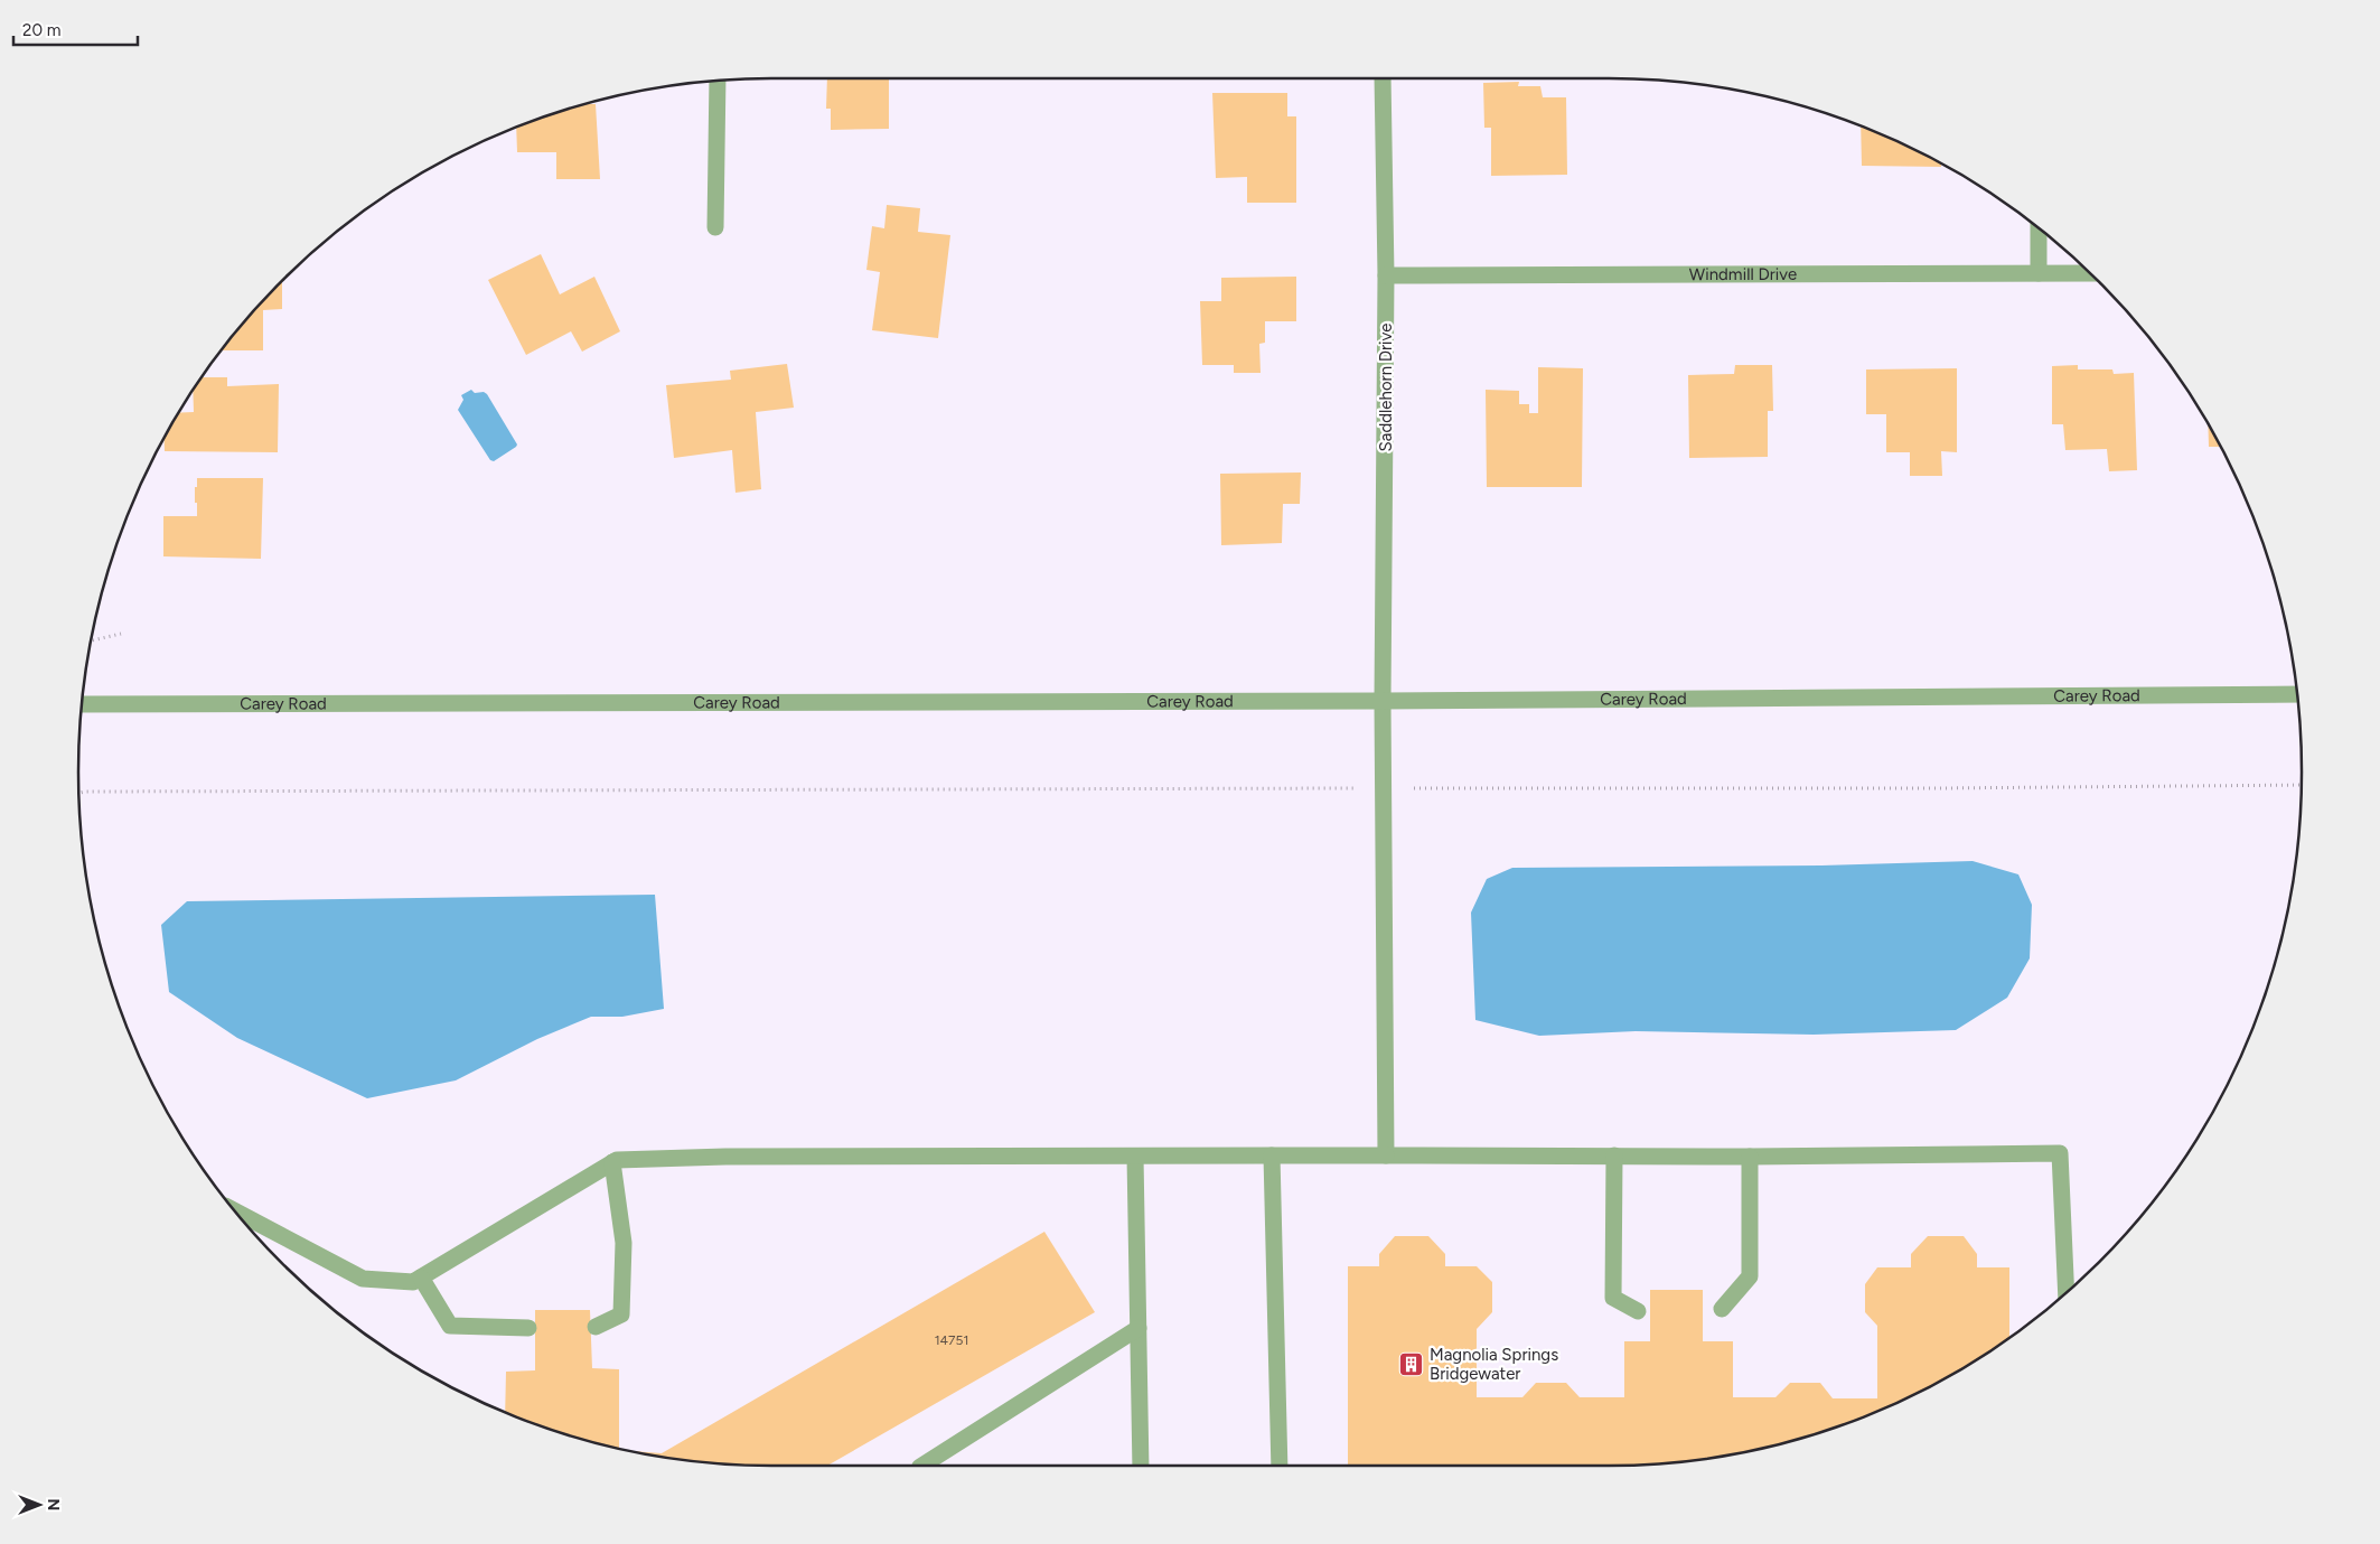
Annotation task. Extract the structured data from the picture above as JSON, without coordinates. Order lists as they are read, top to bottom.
{
  "streets": {
    "street": ["Windmill Drive", "Saddlehorn Drive", "Carey Road"]
  },
  "crossings": [
    ["Windmill Drive", "Saddlehorn Drive"],
    ["Saddlehorn Drive", "Carey Road"]
  ],
  "places": {
    "building": ["Magnolia Springs Bridgewater"]
  },
  "house_numbers": ["14751"],
  "scale_bar": "20 m",
  "north": "right"
}
